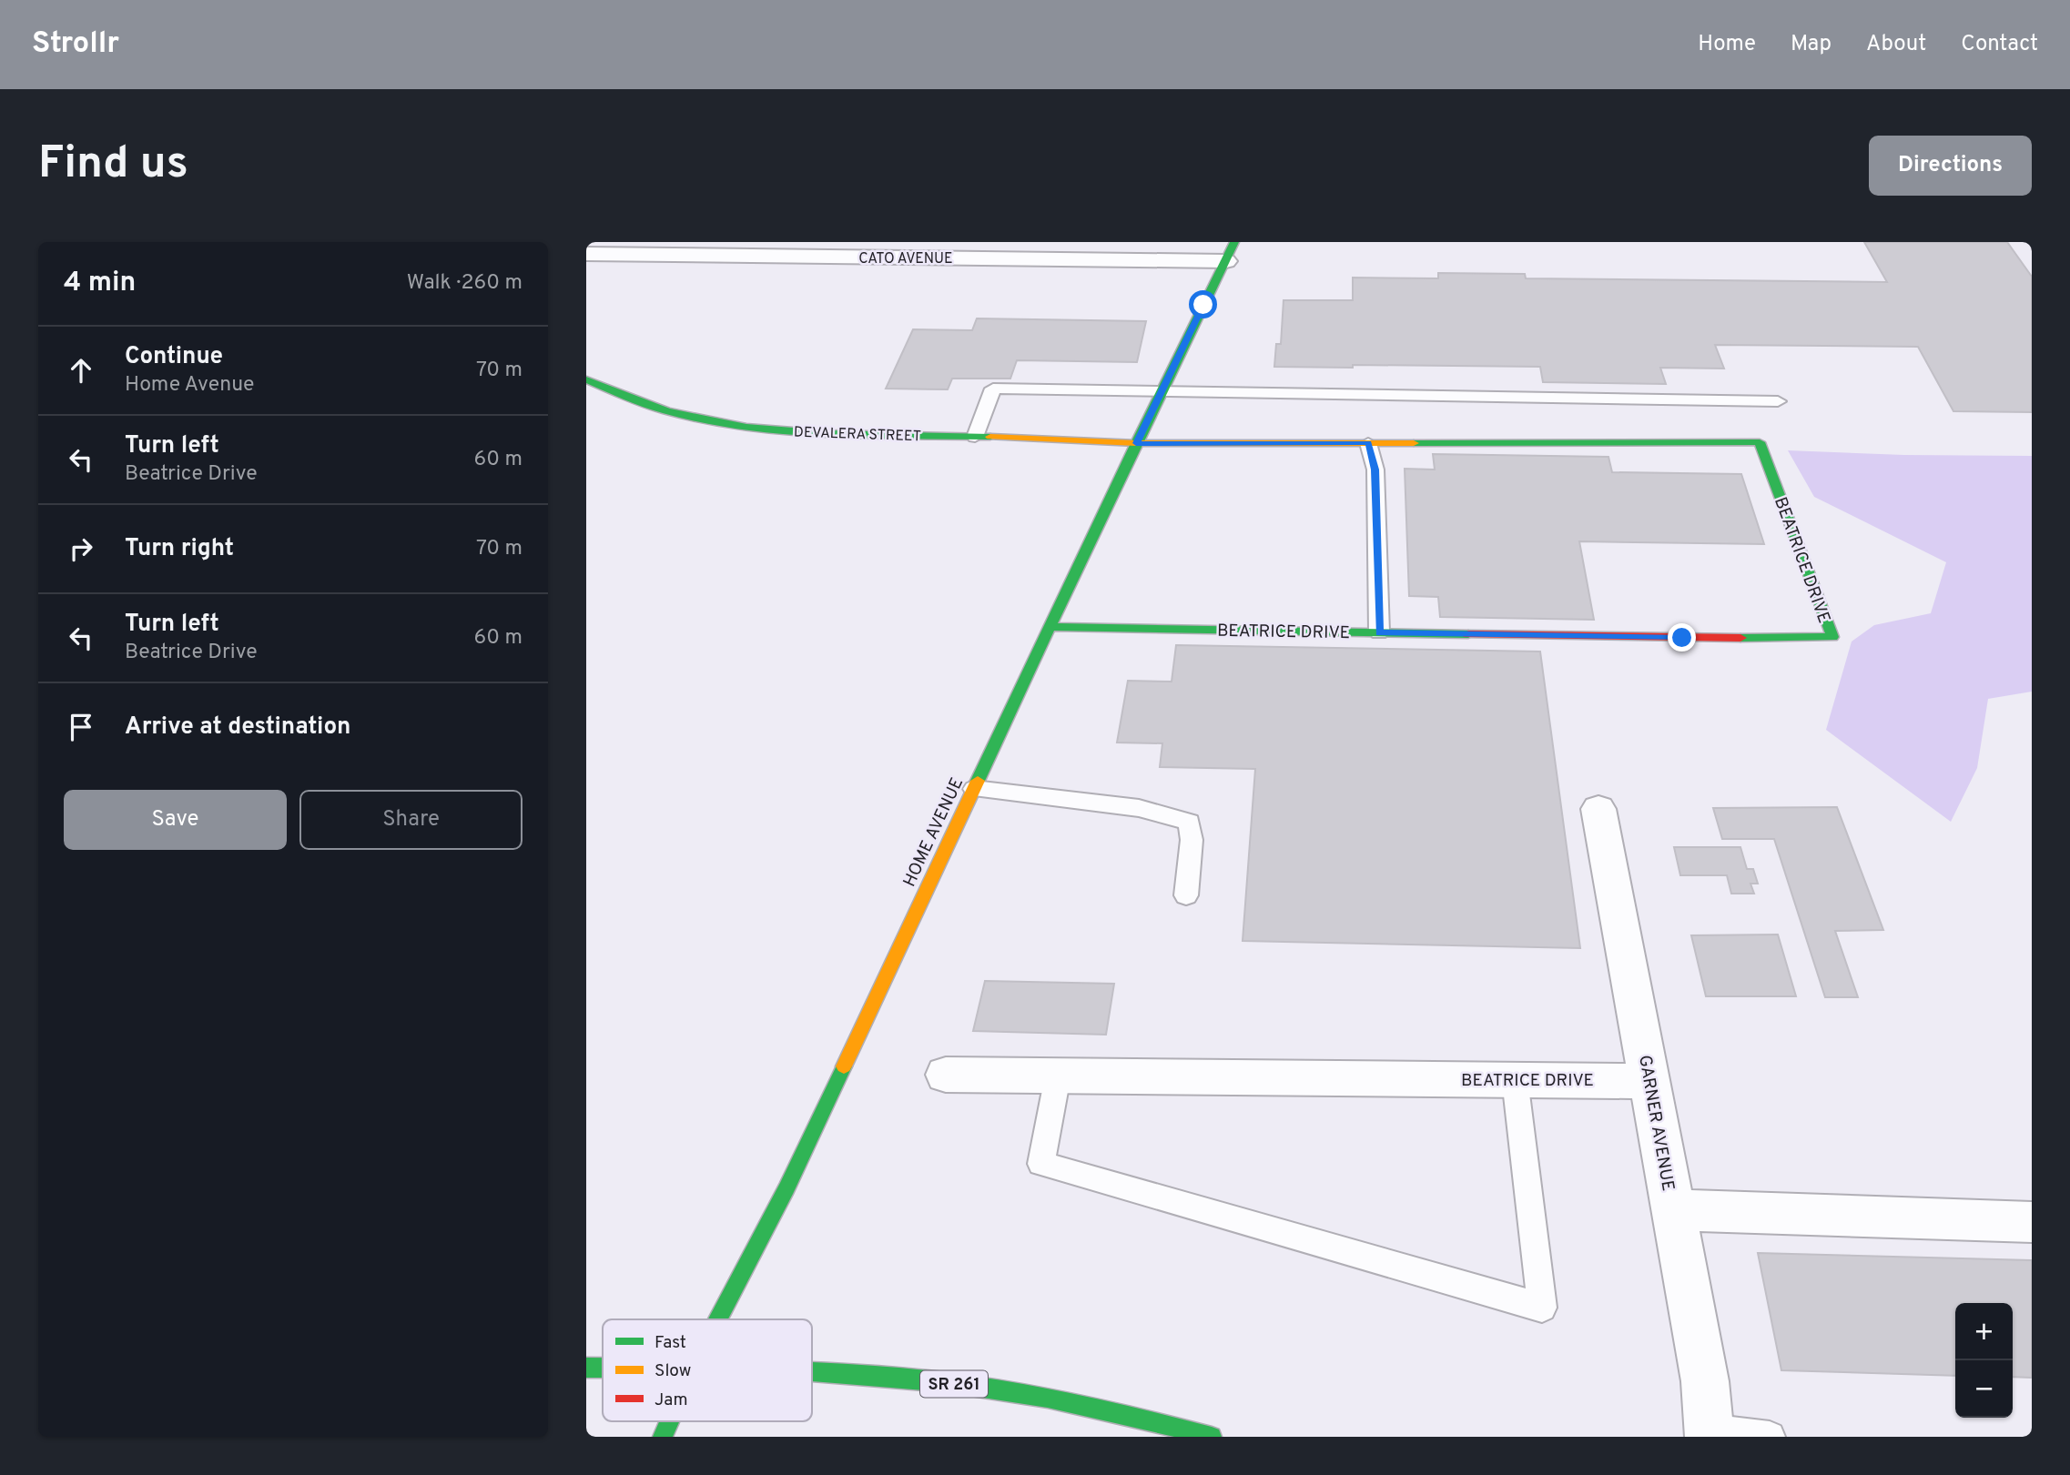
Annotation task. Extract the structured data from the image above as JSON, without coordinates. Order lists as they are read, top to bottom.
{
  "streets": {
    "street": [
      "CATO AVENUE",
      "DEVALERA STREET",
      "BEATRICE DRIVE",
      "HOME AVENUE",
      "GARNER AVENUE",
      "SR 261"
    ]
  },
  "crossings": [
    ["CATO AVENUE", "HOME AVENUE"],
    ["DEVALERA STREET", "BEATRICE DRIVE"],
    ["DEVALERA STREET", "HOME AVENUE"],
    ["BEATRICE DRIVE", "HOME AVENUE"],
    ["BEATRICE DRIVE", "GARNER AVENUE"]
  ],
  "legend": ["Fast", "Slow", "Jam"],
  "page": {
    "header": "Strollr",
    "nav": [
      "Home",
      "Map",
      "About",
      "Contact"
    ],
    "buttons": [
      "Directions",
      ["Save", "Share"]
    ],
    "title": "Find us",
    "heading": ["4 min", "Walk · 260 m"],
    "list": [
      ["Continue", "Home Avenue", "70 m"],
      ["Turn left", "Beatrice Drive", "60 m"],
      ["Turn right", "70 m"],
      ["Turn left", "Beatrice Drive", "60 m"],
      "Arrive at destination"
    ],
    "map_buttons": ["+", "−"]
  }
}
